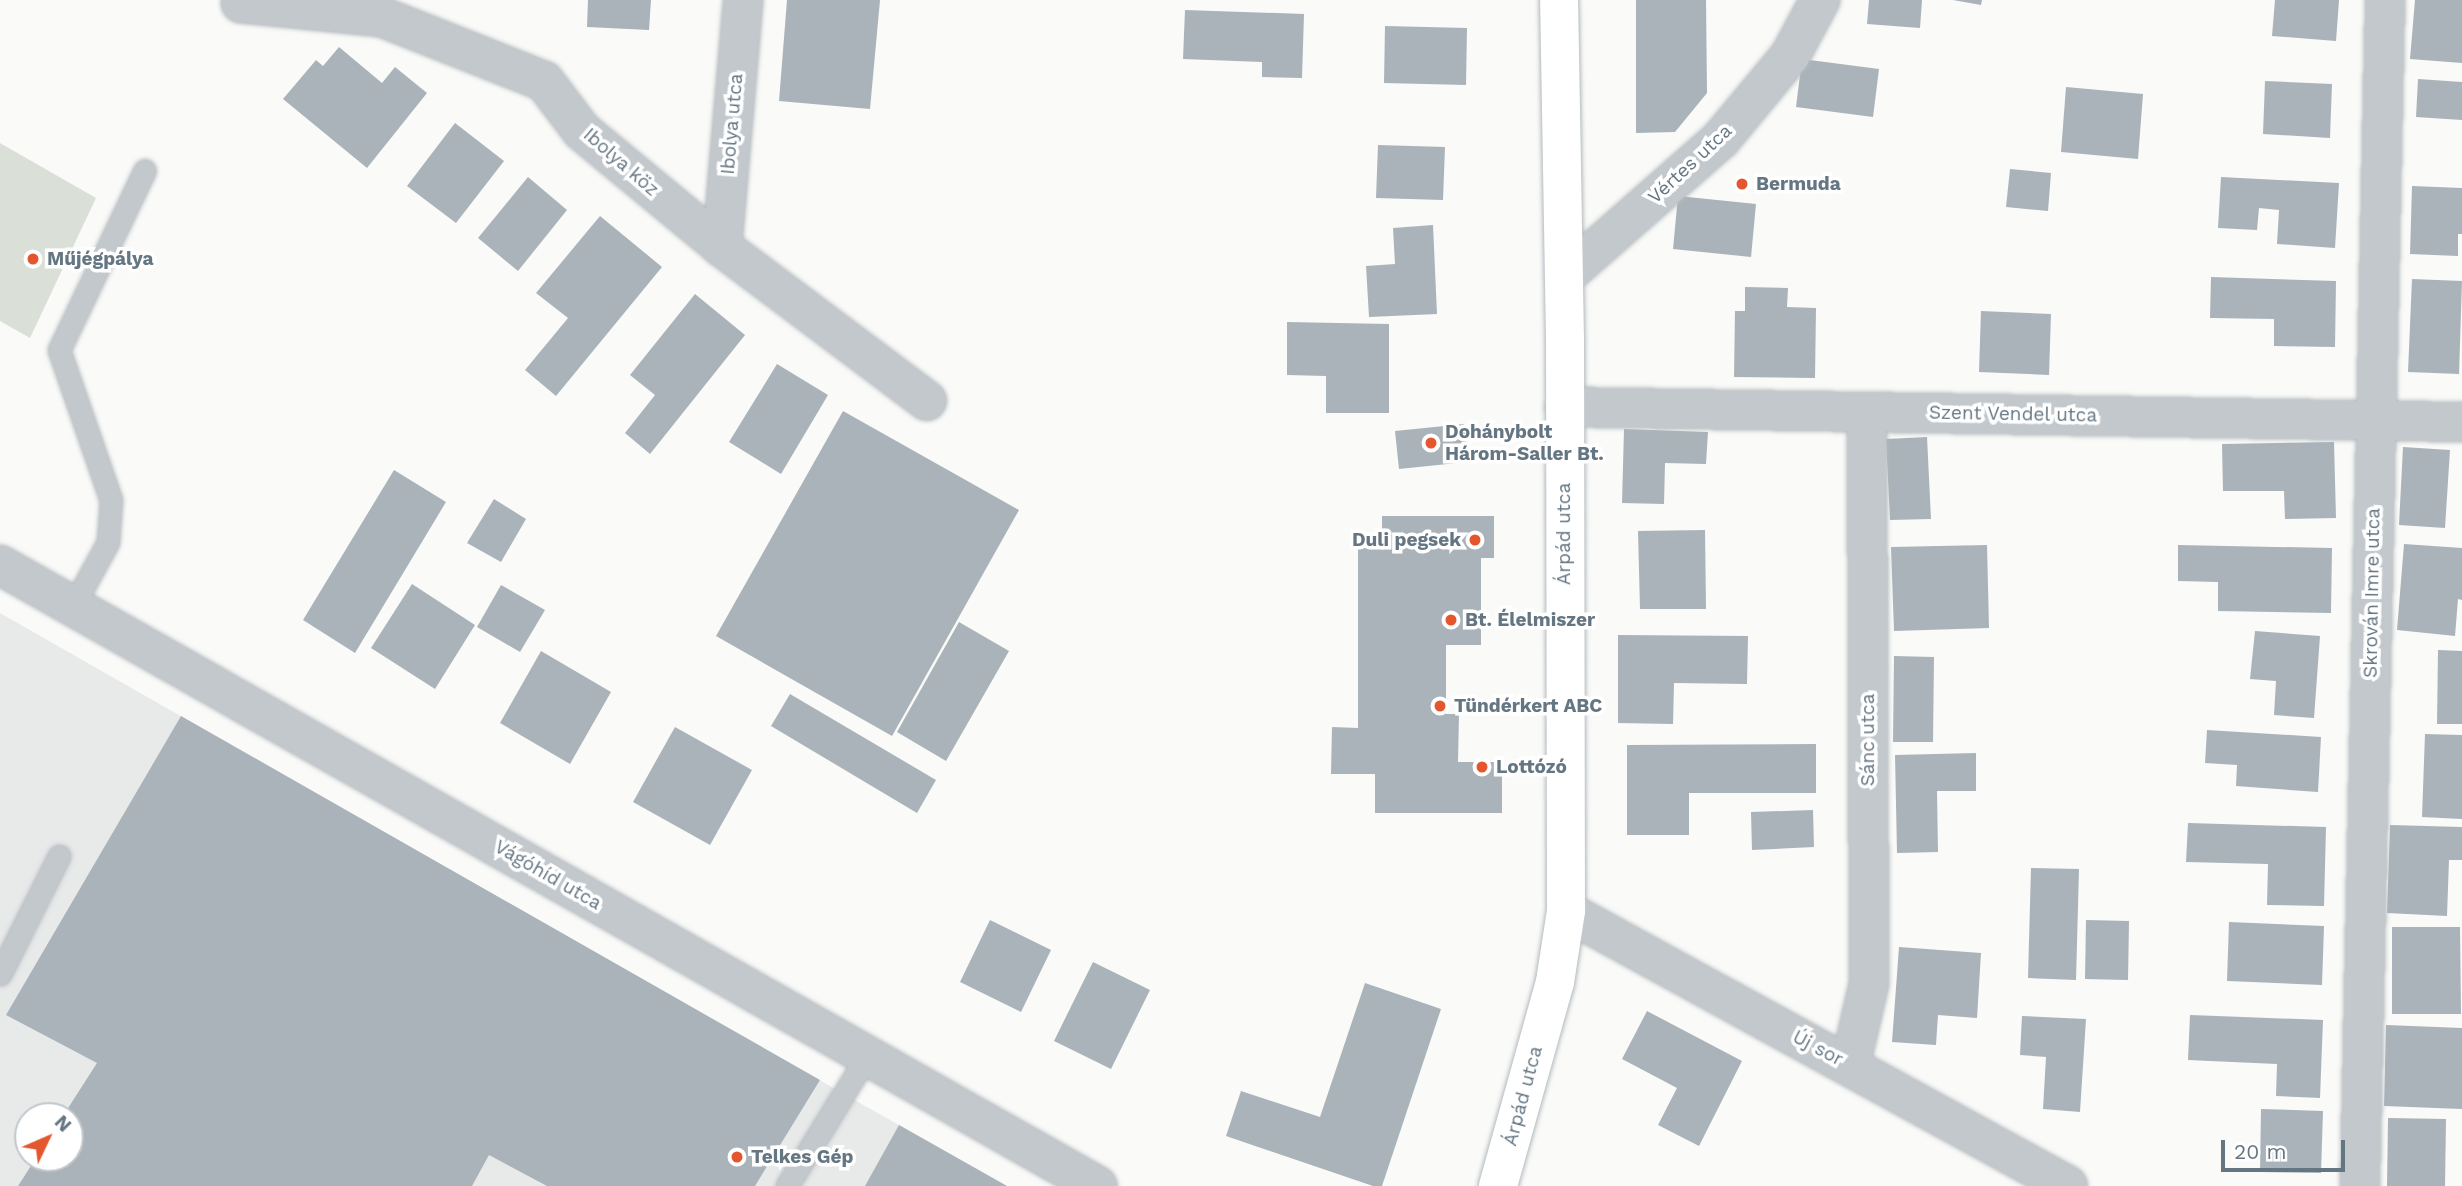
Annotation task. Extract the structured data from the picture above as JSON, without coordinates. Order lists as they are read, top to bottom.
{
  "streets": {
    "street": [
      "Ibolya utca",
      "Ibolya köz",
      "Vértes utca",
      "Szent Vendel utca",
      "Árpád utca",
      "Skrován Imre utca",
      "Sánc utca",
      "Vágóhíd utca",
      "Új sor"
    ]
  },
  "crossings": [
    ["Ibolya utca", "Ibolya köz"],
    ["Vértes utca", "Árpád utca"],
    ["Szent Vendel utca", "Árpád utca"],
    ["Szent Vendel utca", "Skrován Imre utca"],
    ["Szent Vendel utca", "Sánc utca"],
    ["Árpád utca", "Új sor"],
    ["Sánc utca", "Új sor"]
  ],
  "places": [
    "Bermuda",
    "Műjégpálya",
    "Dohánybolt Három-Saller Bt.",
    "Duli pegsek",
    "Bt. Élelmiszer",
    "Tündérkert ABC",
    "Lottózó",
    "Telkes Gép"
  ],
  "scale_bar": "20 m",
  "north": "top right"
}
